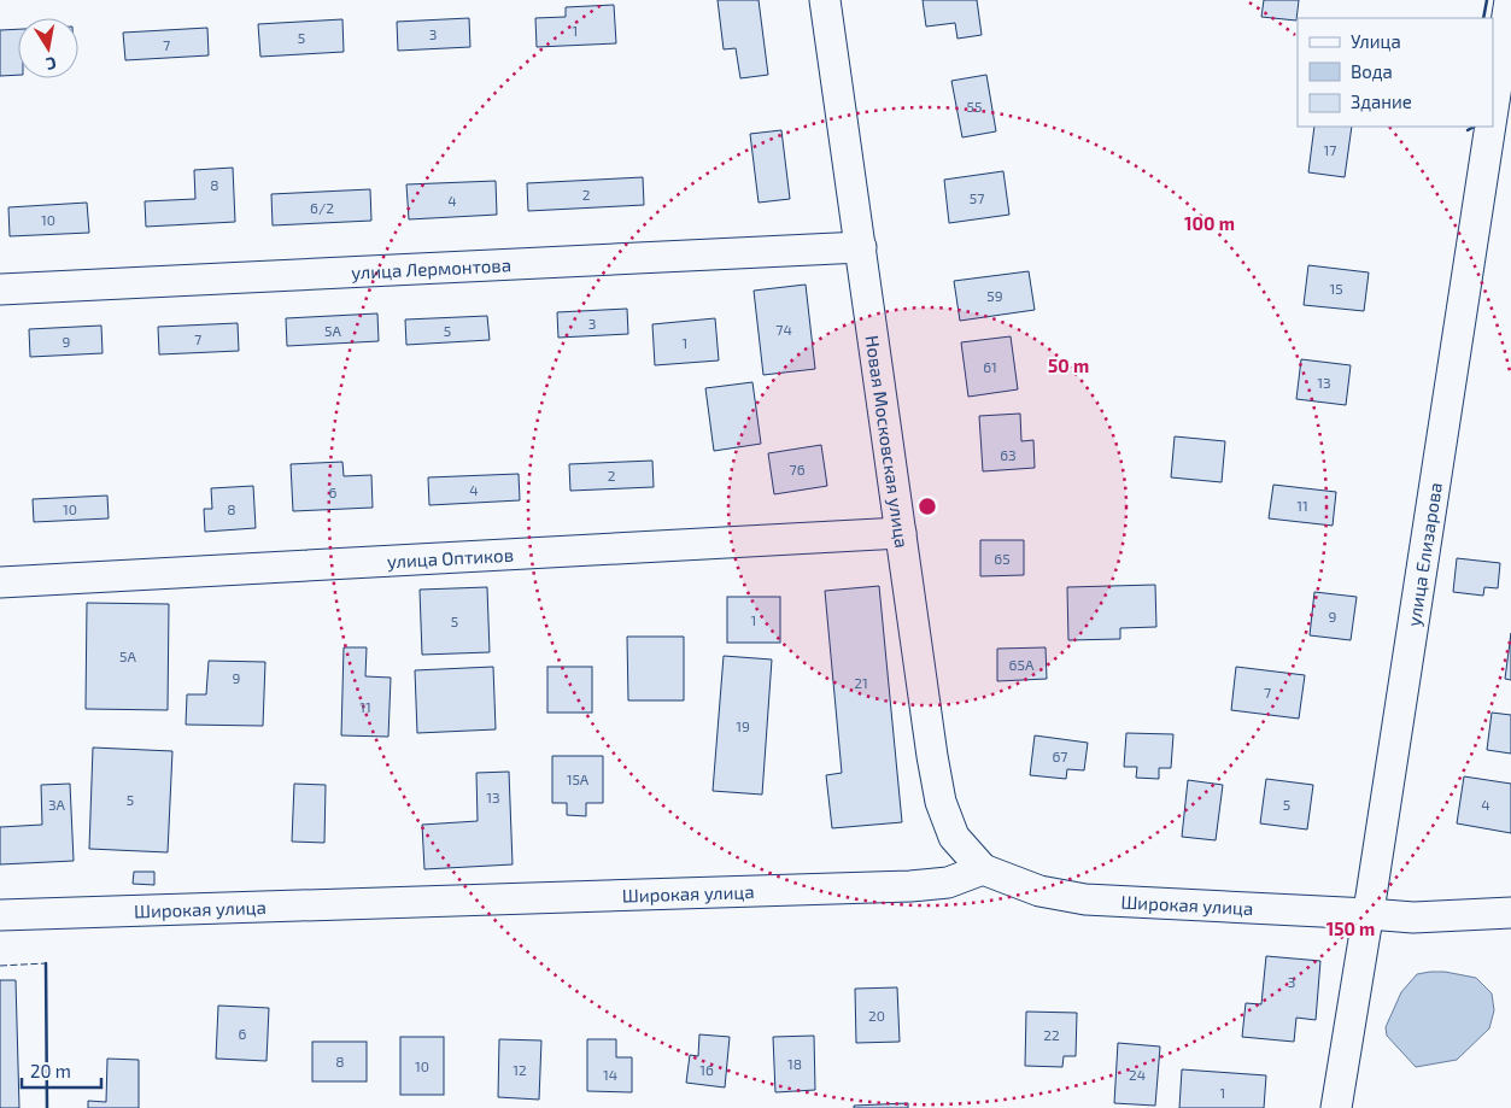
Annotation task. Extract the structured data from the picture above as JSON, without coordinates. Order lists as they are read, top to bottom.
{
  "streets": {
    "street": [
      "улица Лермонтова",
      "Новая Московская улица",
      "улица Елизарова",
      "улица Оптиков",
      "Широкая улица"
    ]
  },
  "crossings": [
    ["улица Лермонтова", "Новая Московская улица"],
    ["Новая Московская улица", "улица Оптиков"],
    ["Новая Московская улица", "Широкая улица"],
    ["улица Елизарова", "Широкая улица"]
  ],
  "house_numbers": [
    "1",
    "3",
    "5",
    "7",
    "55",
    "17",
    "8",
    "2",
    "57",
    "4",
    "6/2",
    "10",
    "15",
    "59",
    "3",
    "74",
    "5А",
    "5",
    "7",
    "9",
    "1",
    "61",
    "13",
    "63",
    "76",
    "2",
    "4",
    "6",
    "11",
    "10",
    "8",
    "65",
    "9",
    "1",
    "5",
    "5А",
    "65А",
    "9",
    "21",
    "7",
    "11",
    "19",
    "67",
    "15А",
    "13",
    "5",
    "3А",
    "5",
    "4",
    "3",
    "20",
    "6",
    "22",
    "8",
    "18",
    "10",
    "12",
    "16",
    "14",
    "24",
    "1"
  ],
  "legend": ["Улица", "Вода", "Здание"],
  "scale_bar": "20 m",
  "north": "bottom",
  "rings": ["100 m", "50 m", "150 m"]
}
